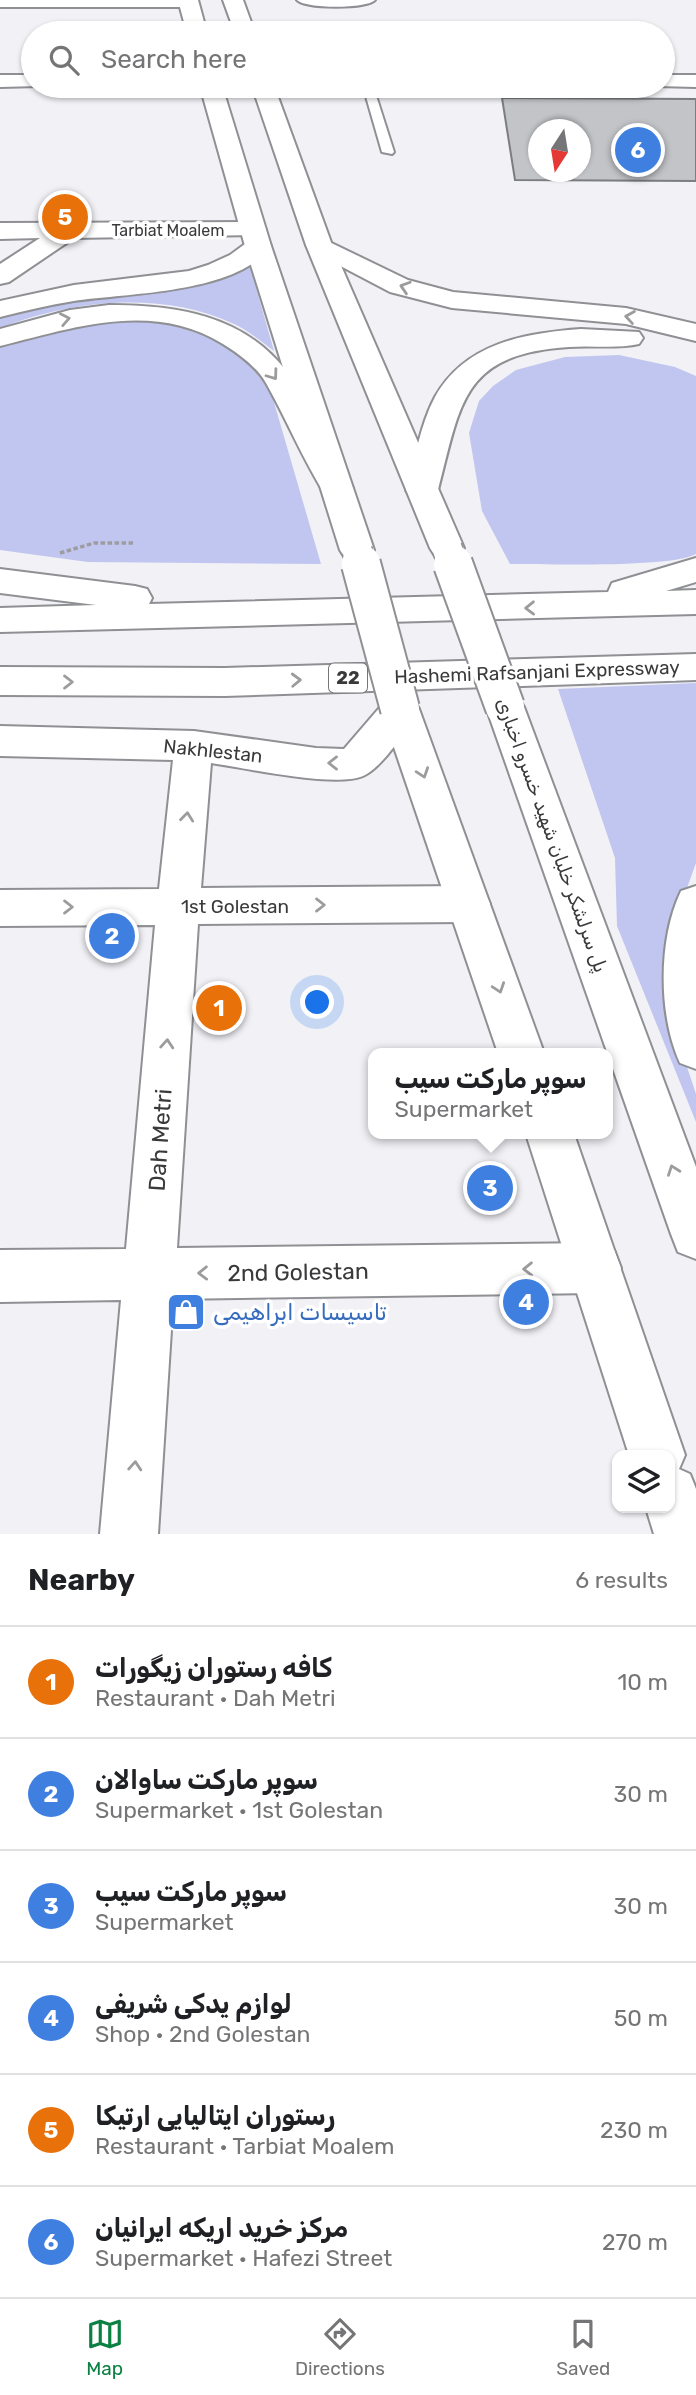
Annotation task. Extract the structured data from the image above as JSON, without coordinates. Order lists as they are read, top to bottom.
{
  "streets": {
    "main road": [
      "Tarbiat Moalem",
      "Hashemi Rafsanjani Expressway",
      "22",
      "Nakhlestan",
      "پل سرلشکر خلبان شهید خسرو اخباری",
      "1st Golestan",
      "Dah Metri",
      "2nd Golestan"
    ]
  },
  "crossings": [
    ["Nakhlestan", "Dah Metri"],
    ["1st Golestan", "Dah Metri"],
    ["Dah Metri", "2nd Golestan"]
  ],
  "one_way": ["2nd Golestan"],
  "places": {
    "shop": ["تاسیسات ابراهیمی"]
  },
  "north": "bottom",
  "page": {
    "search": "Search here",
    "pins": [
      "6",
      "5",
      "2",
      "1",
      "3",
      "4"
    ],
    "popup": ["سوپر مارکت سیب", "Supermarket"],
    "heading": ["Nearby", "6 results"],
    "list": [
      {
        "mark": "1",
        "name": "کافه رستوران زیگورات",
        "note": "Restaurant · Dah Metri",
        "value": "10 m"
      },
      {
        "mark": "2",
        "name": "سوپر مارکت ساوالان",
        "note": "Supermarket · 1st Golestan",
        "value": "30 m"
      },
      {
        "mark": "3",
        "name": "سوپر مارکت سیب",
        "note": "Supermarket",
        "value": "30 m"
      },
      {
        "mark": "4",
        "name": "لوازم یدکی شریفی",
        "note": "Shop · 2nd Golestan",
        "value": "50 m"
      },
      {
        "mark": "5",
        "name": "رستوران ایتالیایی ارتیکا",
        "note": "Restaurant · Tarbiat Moalem",
        "value": "230 m"
      },
      {
        "mark": "6",
        "name": "مرکز خرید اریکه ایرانیان",
        "note": "Supermarket · Hafezi Street",
        "value": "270 m"
      }
    ],
    "nav": ["Map", "Directions", "Saved"]
  }
}
